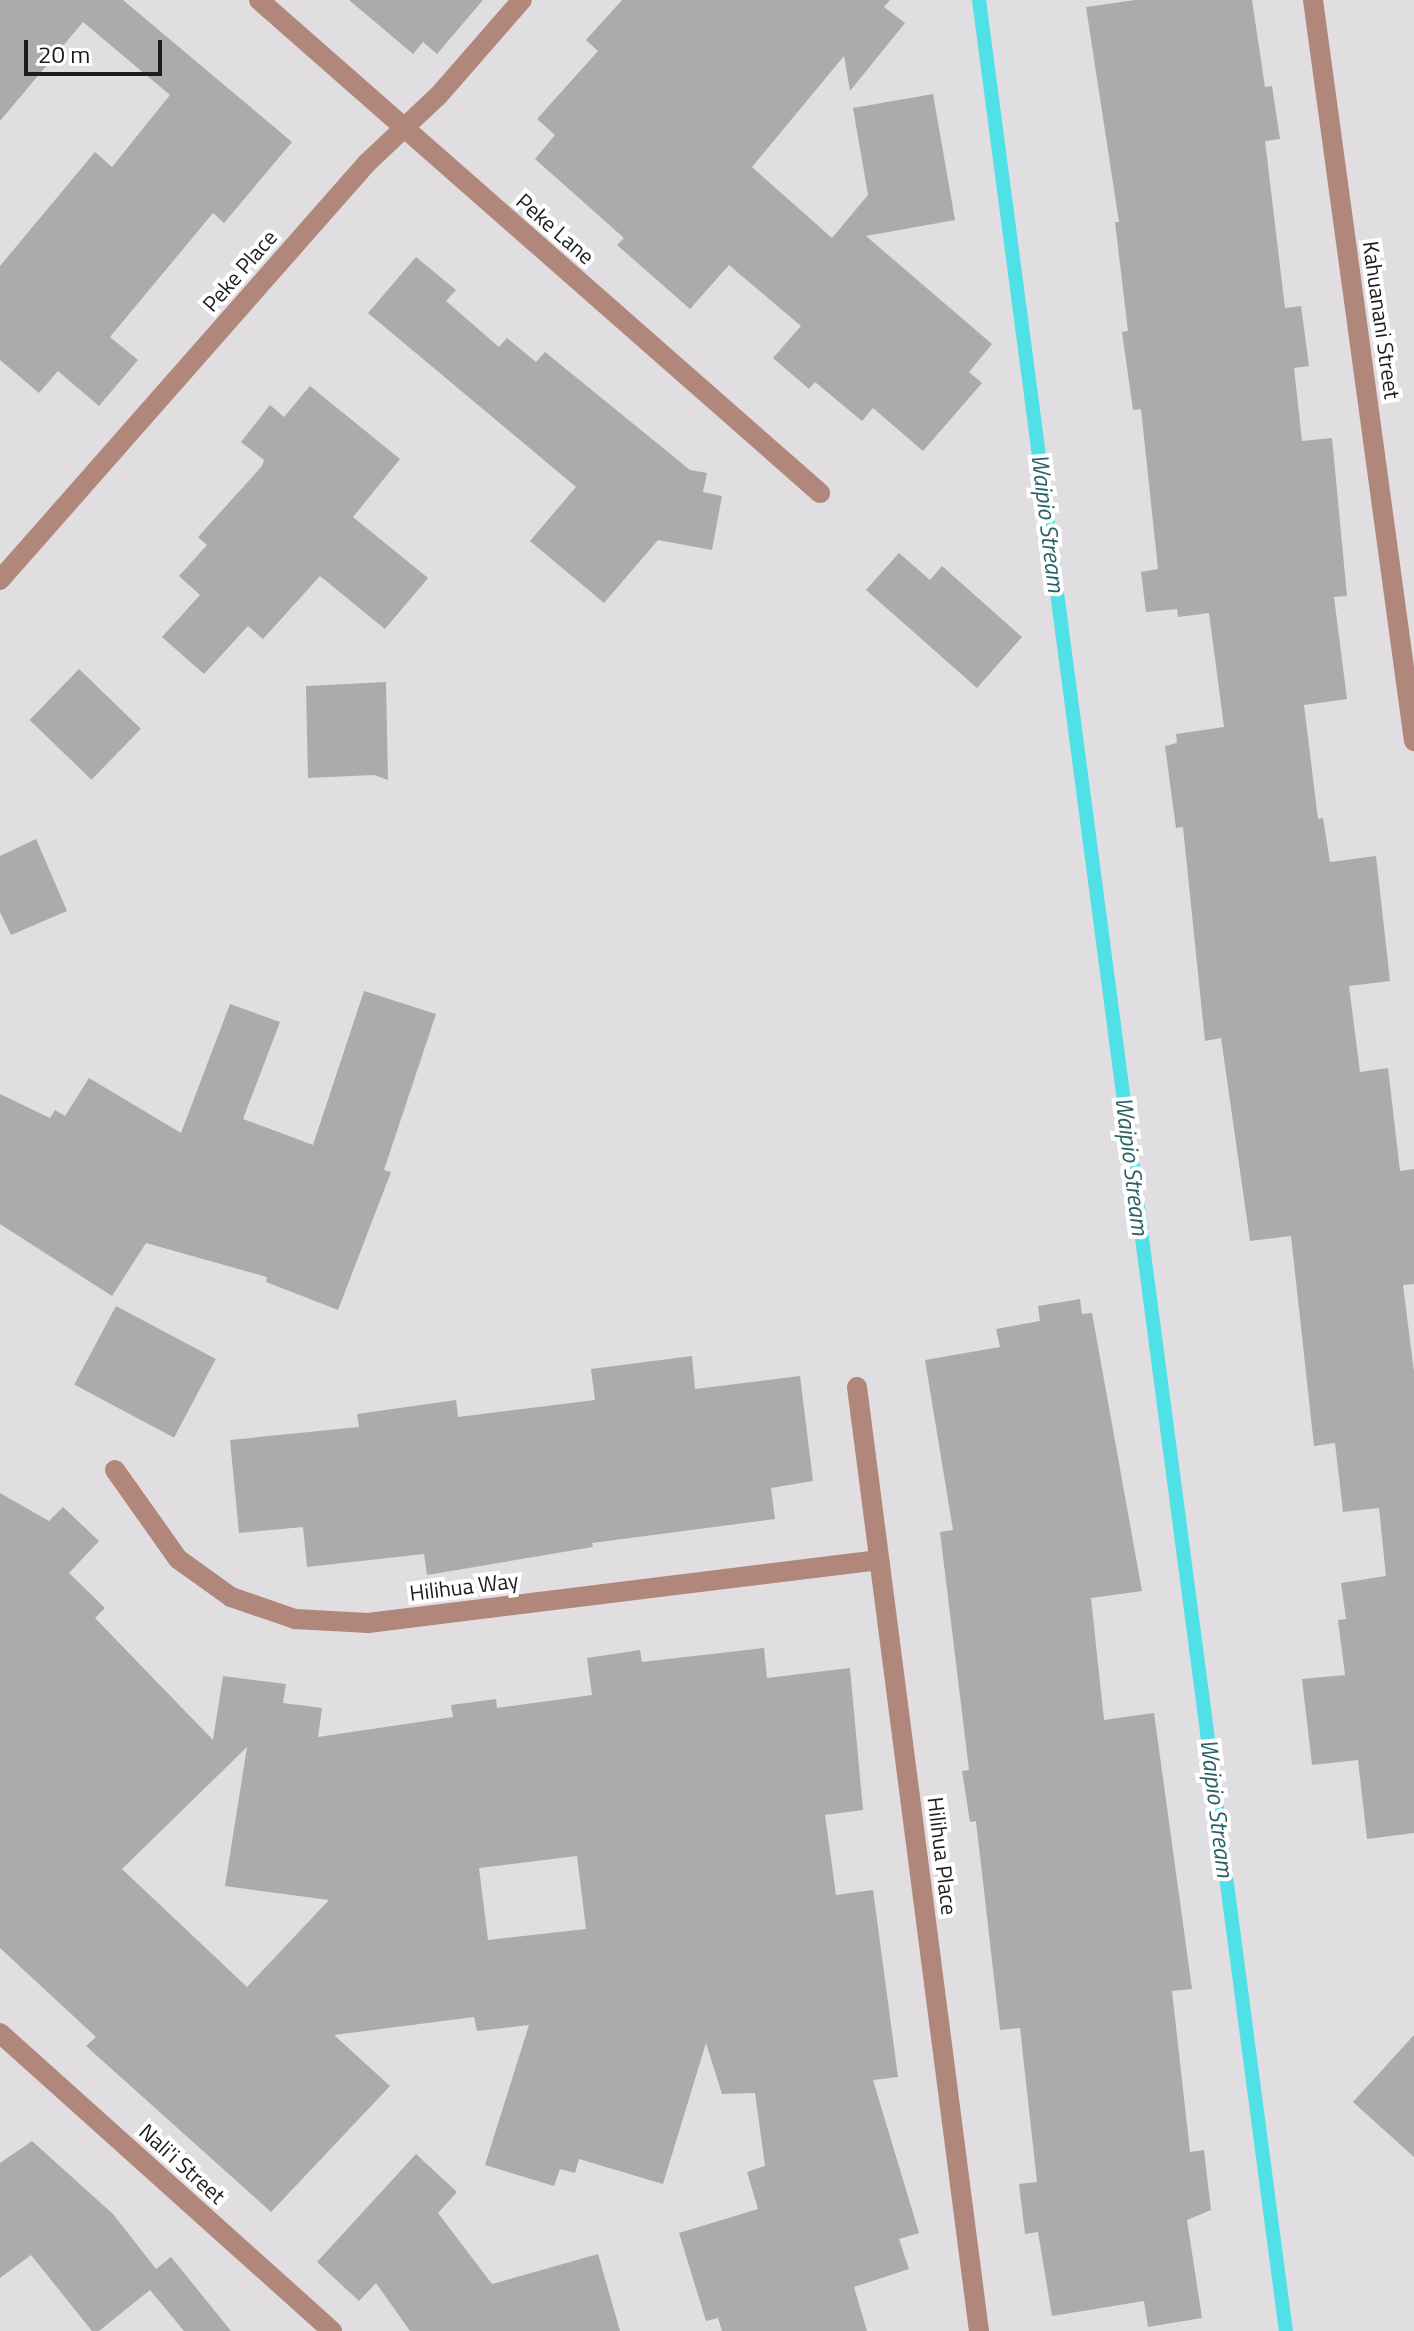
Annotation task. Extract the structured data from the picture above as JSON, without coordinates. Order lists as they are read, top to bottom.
{
  "streets": {
    "street": [
      "Peke Lane",
      "Peke Place",
      "Kahuanani Street",
      "Hilihua Way",
      "Hilihua Place",
      "Nali'i Street"
    ]
  },
  "crossings": [
    ["Peke Lane", "Peke Place"],
    ["Hilihua Way", "Hilihua Place"]
  ],
  "water": ["Waipio Stream"],
  "scale_bar": "20 m"
}
